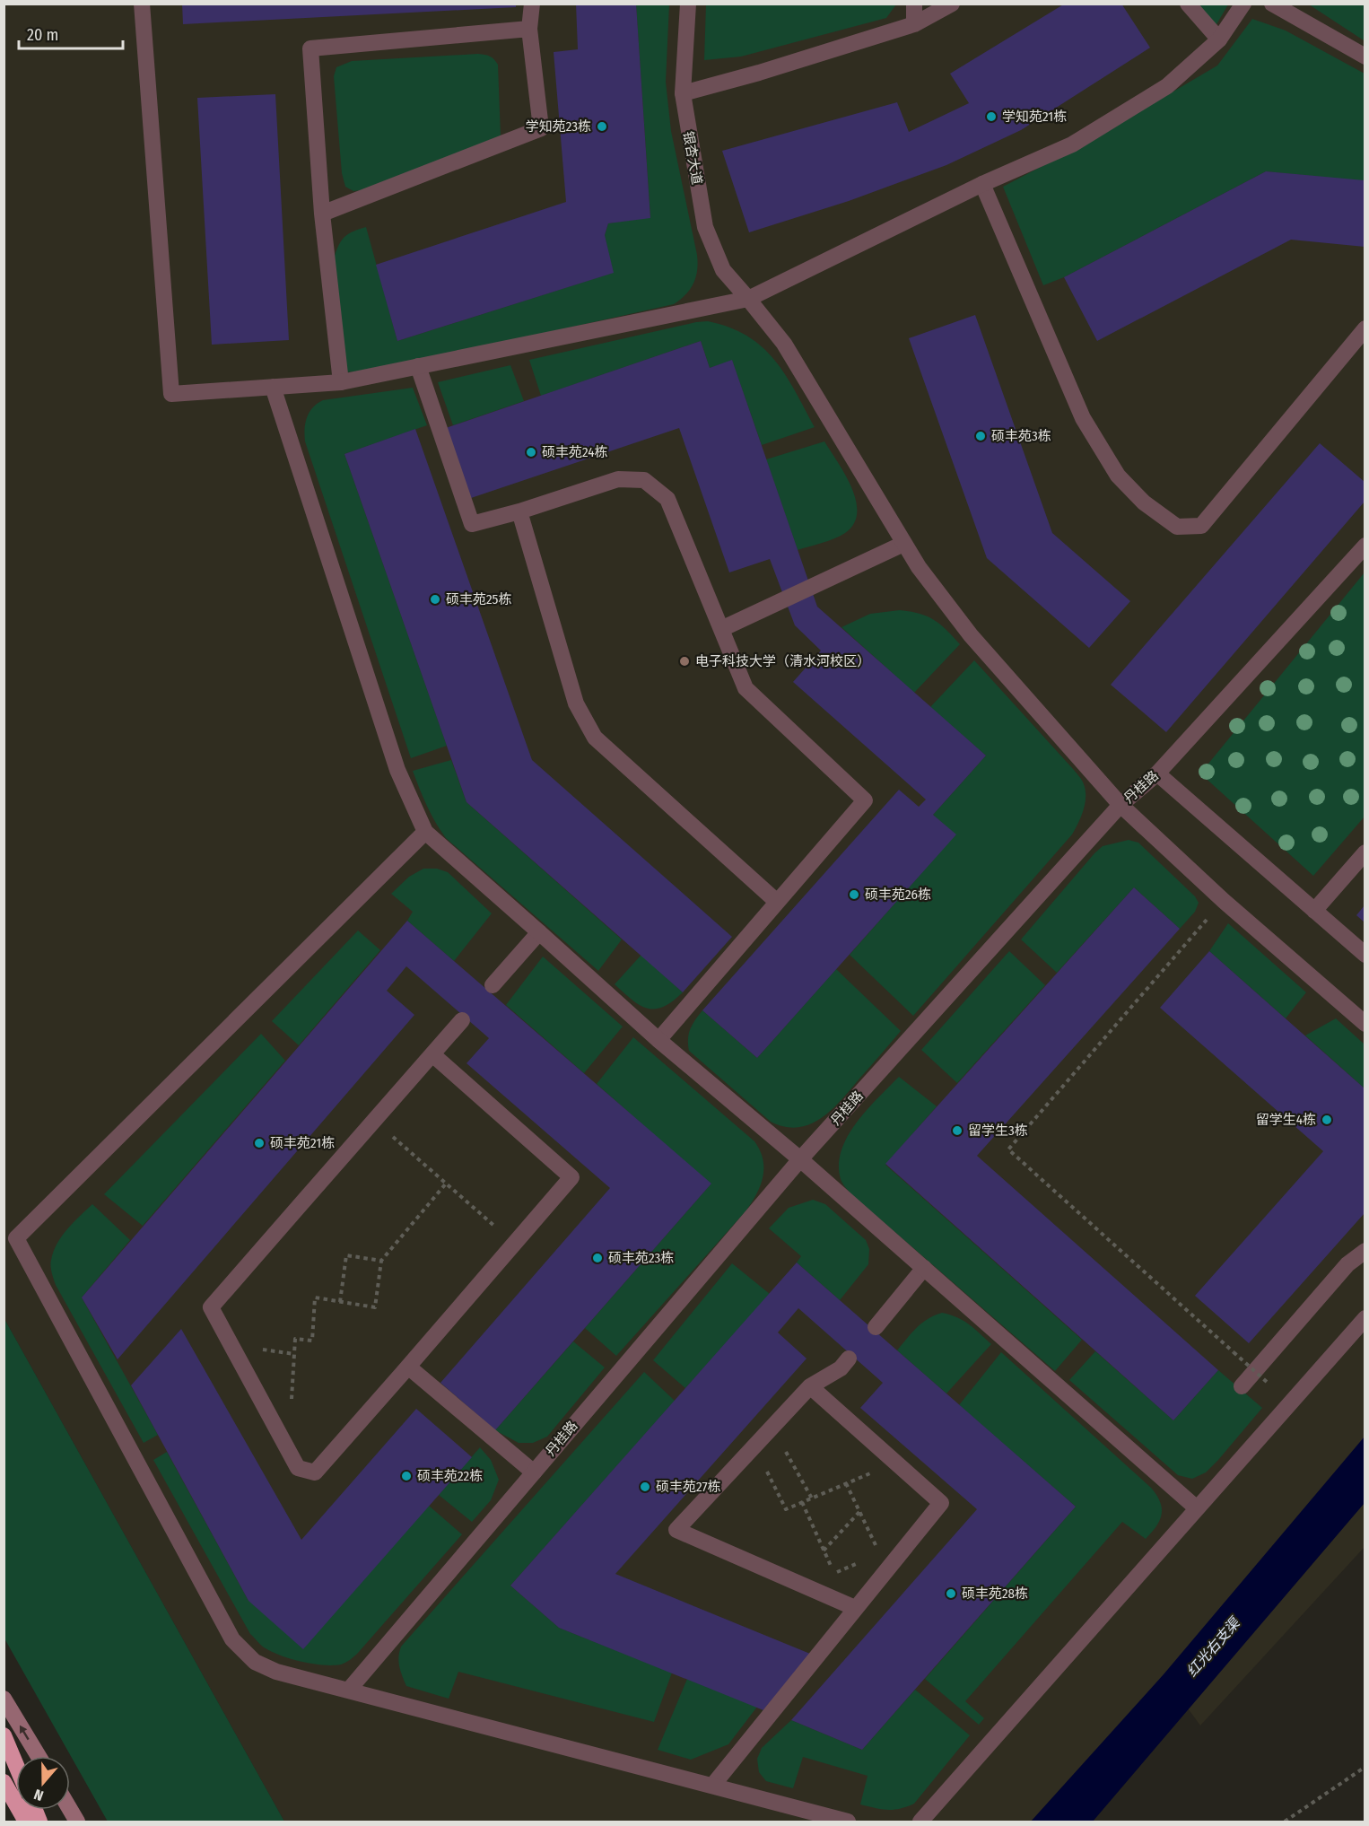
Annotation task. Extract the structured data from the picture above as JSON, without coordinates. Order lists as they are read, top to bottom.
{
  "streets": {
    "street": ["银杏大道", "丹桂路"]
  },
  "crossings": [
    ["银杏大道", "丹桂路"]
  ],
  "water": ["红光右支渠"],
  "places": [
    "学知苑21栋",
    "学知苑23栋",
    "硕丰苑3栋",
    "硕丰苑24栋",
    "硕丰苑25栋",
    "电子科技大学（清水河校区）",
    "硕丰苑26栋",
    "留学生4栋",
    "留学生3栋",
    "硕丰苑21栋",
    "硕丰苑23栋",
    "硕丰苑22栋",
    "硕丰苑27栋",
    "硕丰苑28栋"
  ],
  "scale_bar": "20 m",
  "north": "bottom"
}
